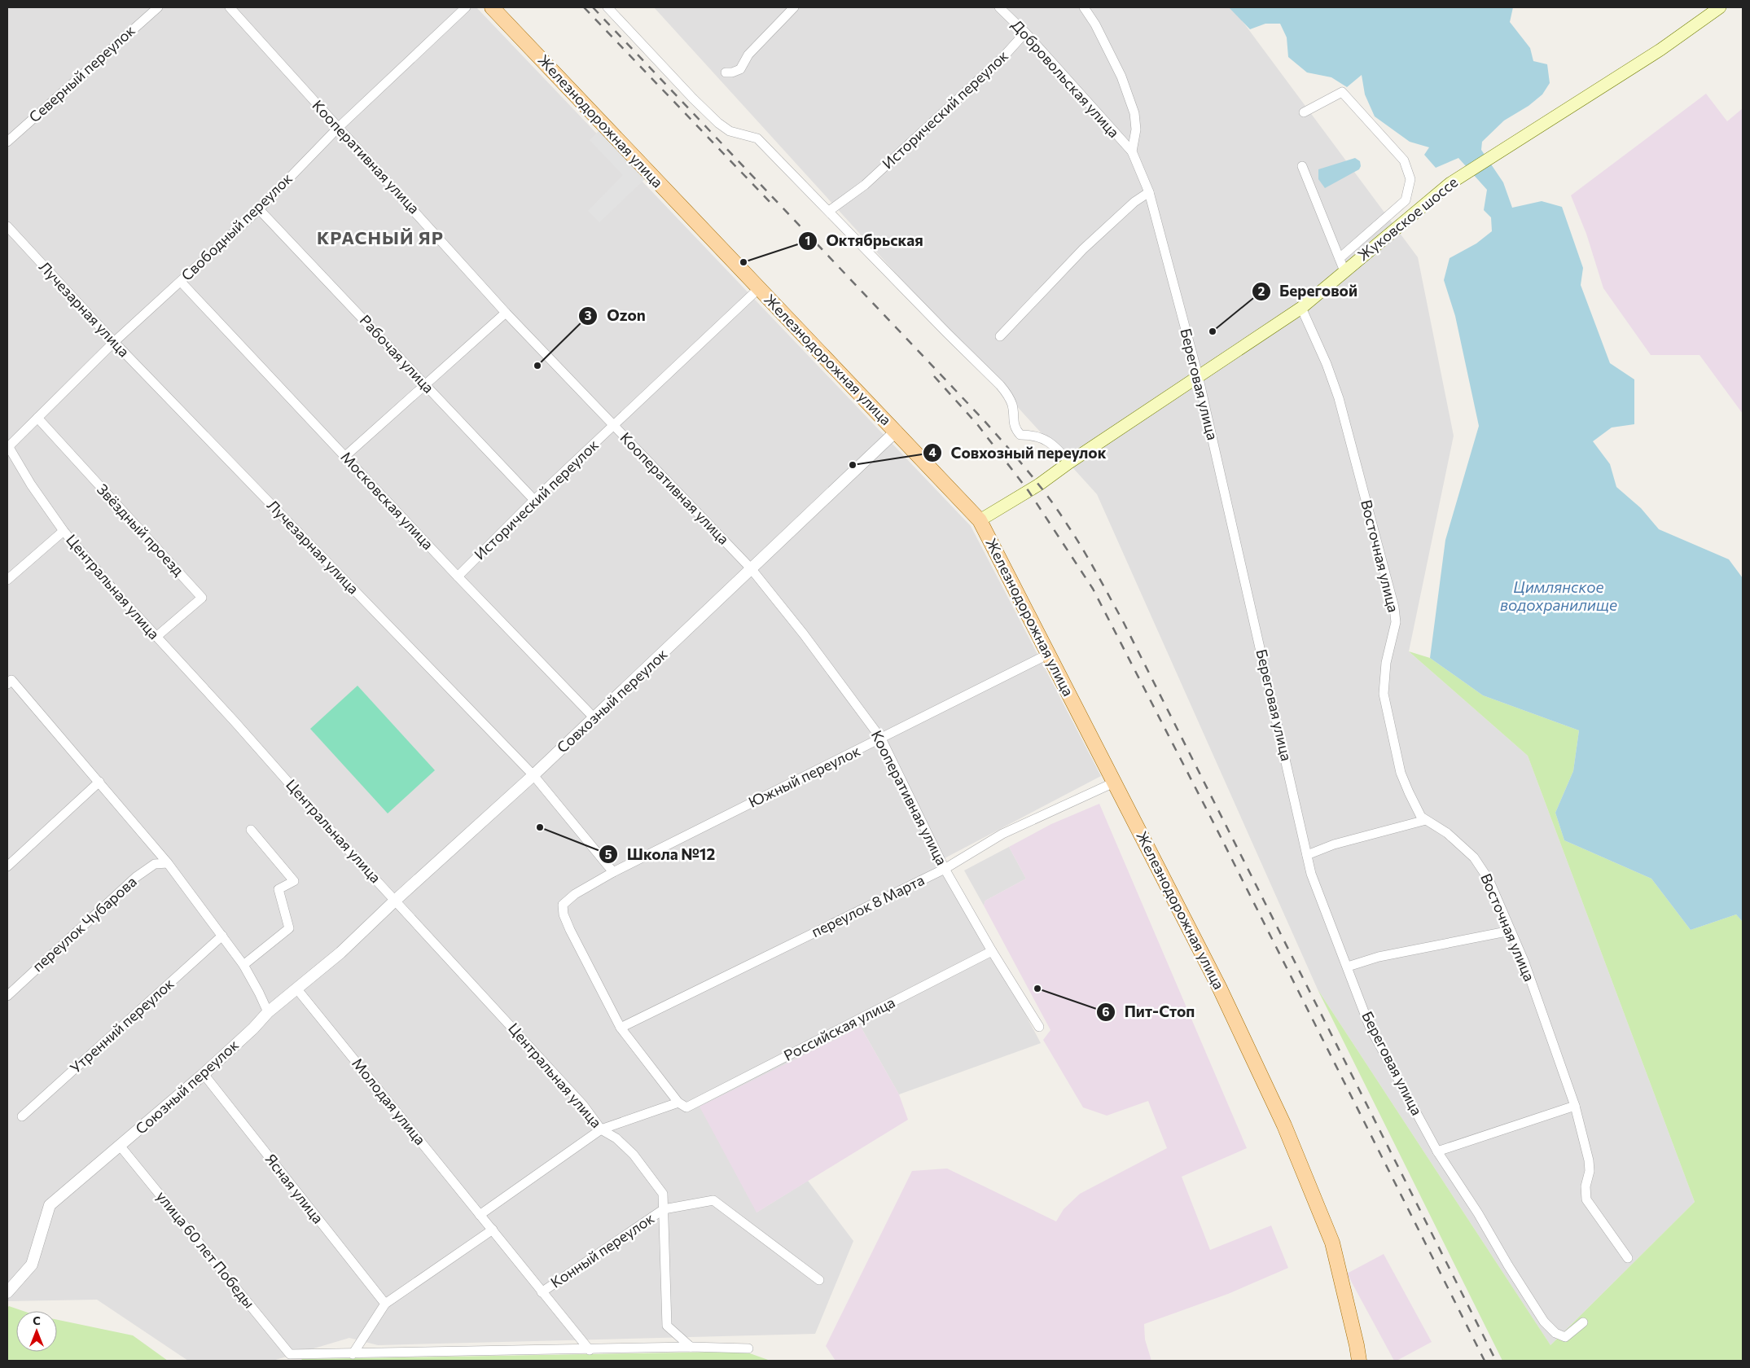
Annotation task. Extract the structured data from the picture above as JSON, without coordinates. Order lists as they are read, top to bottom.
{
  "streets": {
    "main road": ["Железнодорожная улица", "Жуковское шоссе"],
    "street": [
      "Северный переулок",
      "Добровольская улица",
      "Исторический переулок",
      "Кооперативная улица",
      "Свободный переулок",
      "Лучезарная улица",
      "Рабочая улица",
      "Береговая улица",
      "Московская улица",
      "Звёздный проезд",
      "Восточная улица",
      "Центральная улица",
      "Совхозный переулок",
      "Южный переулок",
      "переулок 8 Марта",
      "переулок Чубарова",
      "Утренний переулок",
      "Российская улица",
      "Союзный переулок",
      "Молодая улица",
      "Ясная улица",
      "улица 60 лет Победы",
      "Конный переулок"
    ]
  },
  "crossings": [
    ["Добровольская улица", "Исторический переулок"],
    ["Добровольская улица", "Береговая улица"],
    ["Исторический переулок", "Железнодорожная улица"],
    ["Исторический переулок", "Кооперативная улица"],
    ["Исторический переулок", "Рабочая улица"],
    ["Исторический переулок", "Московская улица"],
    ["Железнодорожная улица", "Жуковское шоссе"],
    ["Железнодорожная улица", "Совхозный переулок"],
    ["Железнодорожная улица", "Южный переулок"],
    ["Железнодорожная улица", "переулок 8 Марта"],
    ["Кооперативная улица", "Свободный переулок"],
    ["Кооперативная улица", "Совхозный переулок"],
    ["Кооперативная улица", "Южный переулок"],
    ["Кооперативная улица", "переулок 8 Марта"],
    ["Кооперативная улица", "Российская улица"],
    ["Жуковское шоссе", "Береговая улица"],
    ["Жуковское шоссе", "Восточная улица"],
    ["Свободный переулок", "Лучезарная улица"],
    ["Свободный переулок", "Рабочая улица"],
    ["Свободный переулок", "Московская улица"],
    ["Свободный переулок", "Звёздный проезд"],
    ["Свободный переулок", "Центральная улица"],
    ["Лучезарная улица", "Совхозный переулок"],
    ["Лучезарная улица", "Южный переулок"],
    ["Московская улица", "Совхозный переулок"],
    ["Звёздный проезд", "Центральная улица"],
    ["Центральная улица", "Совхозный переулок"],
    ["Центральная улица", "Российская улица"],
    ["Центральная улица", "Союзный переулок"],
    ["Центральная улица", "Конный переулок"],
    ["Совхозный переулок", "Союзный переулок"],
    ["Южный переулок", "переулок 8 Марта"],
    ["Союзный переулок", "Молодая улица"],
    ["Союзный переулок", "Ясная улица"],
    ["Союзный переулок", "улица 60 лет Победы"],
    ["Молодая улица", "Конный переулок"]
  ],
  "districts": ["КРАСНЫЙ ЯР"],
  "water": ["Цимлянское водохранилище"],
  "places": [
    "Октябрьская",
    "Береговой",
    "Ozon",
    "Совхозный переулок",
    "Школа №12",
    "Пит-Стоп"
  ],
  "north": "top"
}
